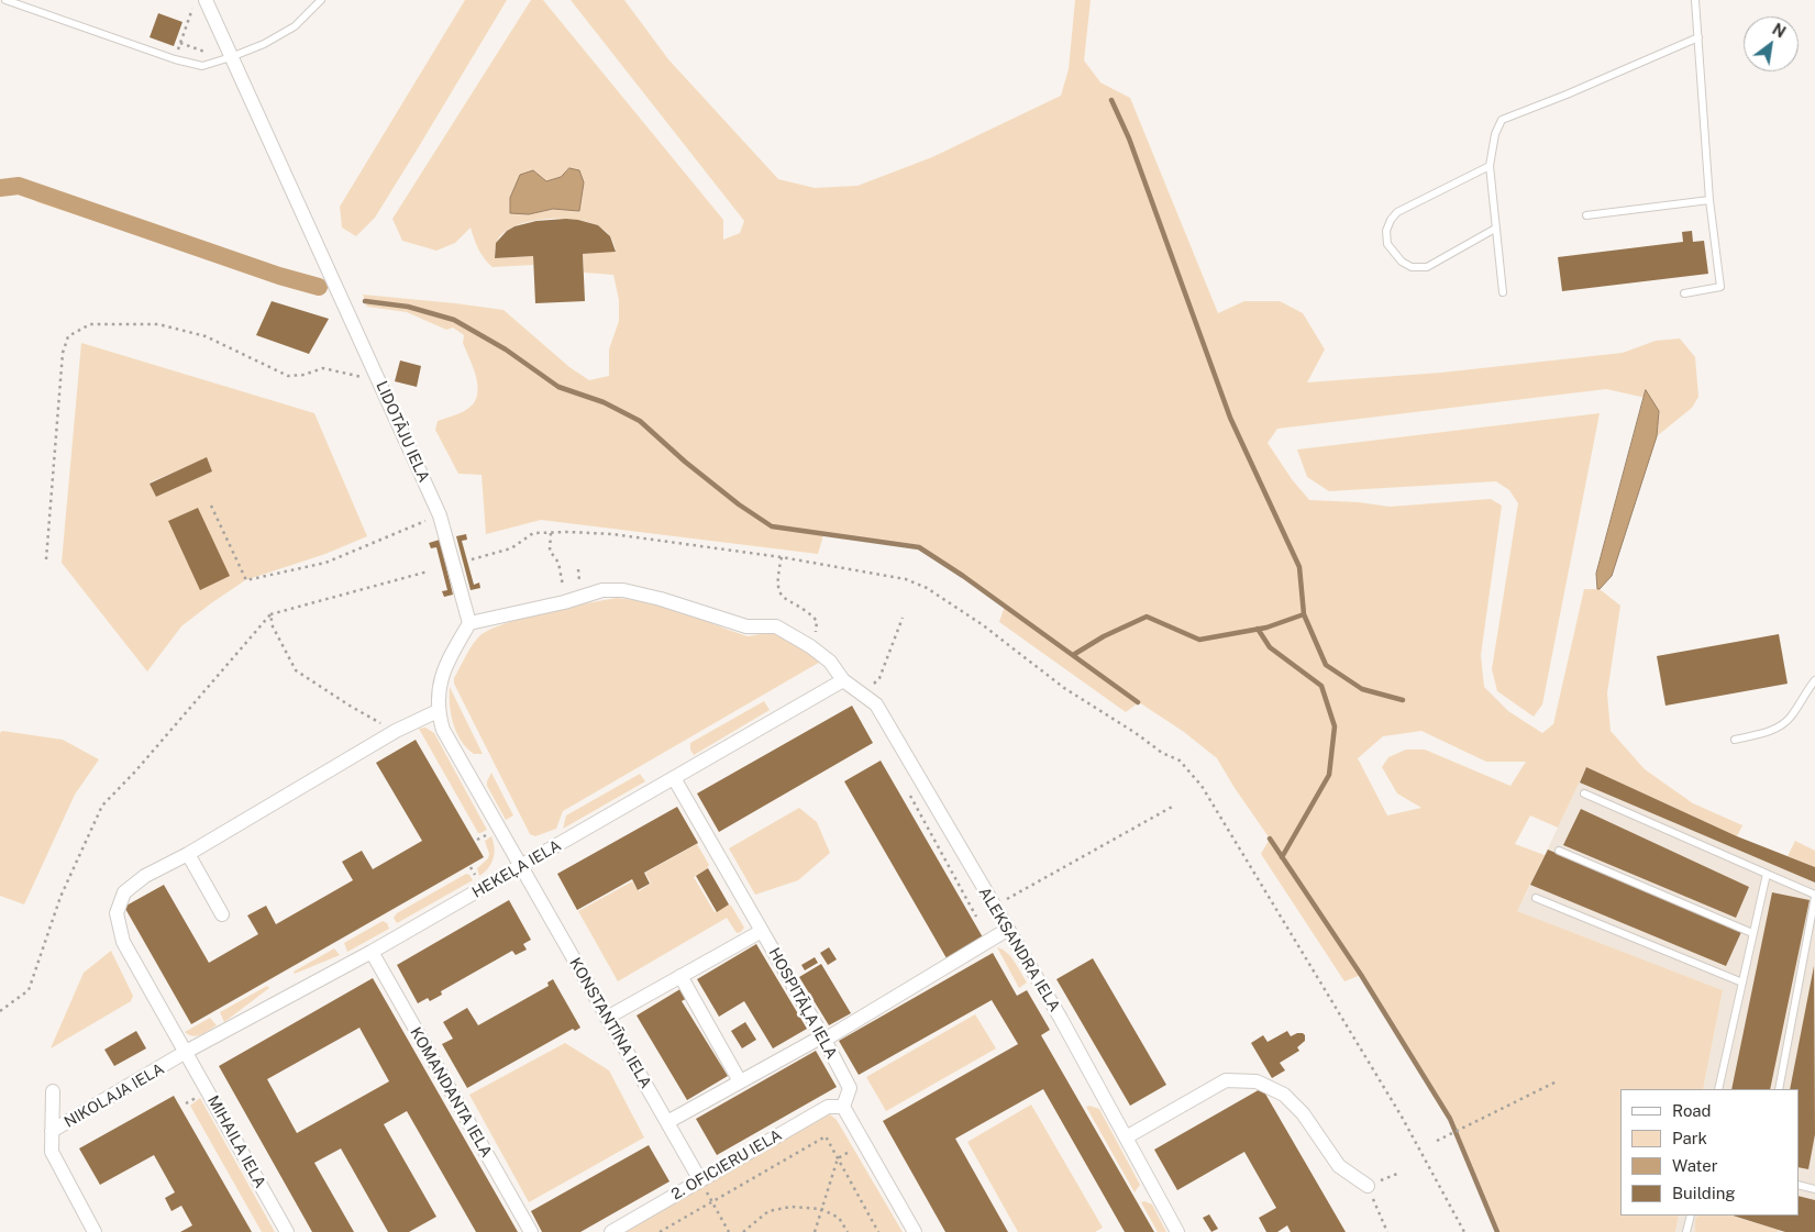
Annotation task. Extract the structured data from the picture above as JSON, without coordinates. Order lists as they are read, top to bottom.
{
  "streets": {
    "street": [
      "LIDOTĀJU IELA",
      "HEKEĻA IELA",
      "ALEKSANDRA IELA",
      "HOSPITĀĻA IELA",
      "KONSTANTĪNA IELA",
      "KOMANDANTA IELA",
      "NIKOLAJA IELA",
      "MIHAILA IELA",
      "2. OFICIERU IELA"
    ]
  },
  "crossings": [
    ["HEKEĻA IELA", "ALEKSANDRA IELA"],
    ["HEKEĻA IELA", "HOSPITĀĻA IELA"],
    ["HEKEĻA IELA", "KONSTANTĪNA IELA"],
    ["HEKEĻA IELA", "KOMANDANTA IELA"],
    ["HEKEĻA IELA", "NIKOLAJA IELA"],
    ["HEKEĻA IELA", "MIHAILA IELA"],
    ["HOSPITĀĻA IELA", "2. OFICIERU IELA"],
    ["KONSTANTĪNA IELA", "2. OFICIERU IELA"],
    ["NIKOLAJA IELA", "MIHAILA IELA"]
  ],
  "legend": [
    "Road",
    "Park",
    "Water",
    "Building"
  ],
  "north": "top right"
}
